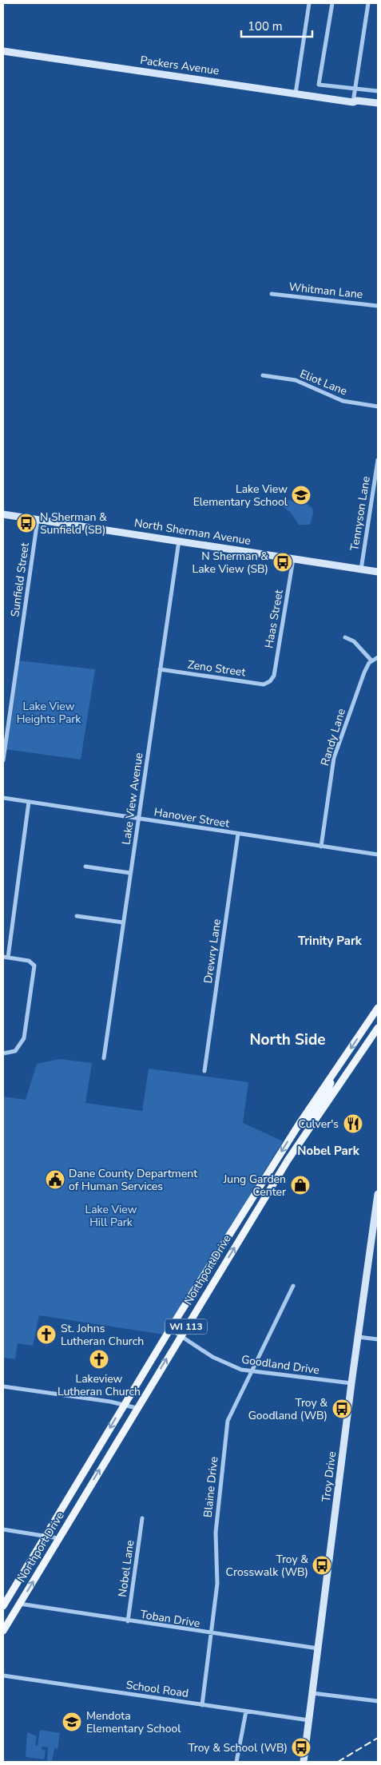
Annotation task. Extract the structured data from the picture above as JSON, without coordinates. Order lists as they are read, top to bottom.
{
  "streets": {
    "main road": ["Northport Drive", "WI 113"],
    "street": [
      "Packers Avenue",
      "Whitman Lane",
      "Eliot Lane",
      "Tennyson Lane",
      "North Sherman Avenue",
      "Sunfield Street",
      "Haas Street",
      "Zeno Street",
      "Randy Lane",
      "Lake View Avenue",
      "Hanover Street",
      "Drewry Lane",
      "Goodland Drive",
      "Troy Drive",
      "Blaine Drive",
      "Nobel Lane",
      "Toban Drive",
      "School Road"
    ]
  },
  "crossings": [
    ["Tennyson Lane", "North Sherman Avenue"],
    ["North Sherman Avenue", "Sunfield Street"],
    ["North Sherman Avenue", "Haas Street"],
    ["North Sherman Avenue", "Lake View Avenue"],
    ["Haas Street", "Zeno Street"],
    ["Zeno Street", "Lake View Avenue"],
    ["Randy Lane", "Hanover Street"],
    ["Lake View Avenue", "Hanover Street"],
    ["Hanover Street", "Drewry Lane"],
    ["Northport Drive", "Goodland Drive"],
    ["Northport Drive", "Toban Drive"],
    ["Goodland Drive", "Troy Drive"],
    ["Goodland Drive", "Blaine Drive"],
    ["Troy Drive", "Toban Drive"],
    ["Troy Drive", "School Road"],
    ["Blaine Drive", "Toban Drive"],
    ["Blaine Drive", "School Road"],
    ["Nobel Lane", "Toban Drive"]
  ],
  "districts": ["Trinity Park", "North Side", "Nobel Park"],
  "parks": ["Lake View Heights Park", "Lake View Hill Park"],
  "places": {
    "school or university": ["Lake View Elementary School", "Mendota Elementary School"],
    "bus stop": [
      "N Sherman & Sunfield (SB)",
      "N Sherman & Lake View (SB)",
      "Troy & Goodland (WB)",
      "Troy & Crosswalk (WB)",
      "Troy & School (WB)"
    ],
    "restaurant": ["Culver's"],
    "public building": ["Dane County Department of Human Services"],
    "shop": ["Jung Garden Center"],
    "church": ["St. Johns Lutheran Church", "Lakeview Lutheran Church"]
  },
  "scale_bar": "100 m"
}
